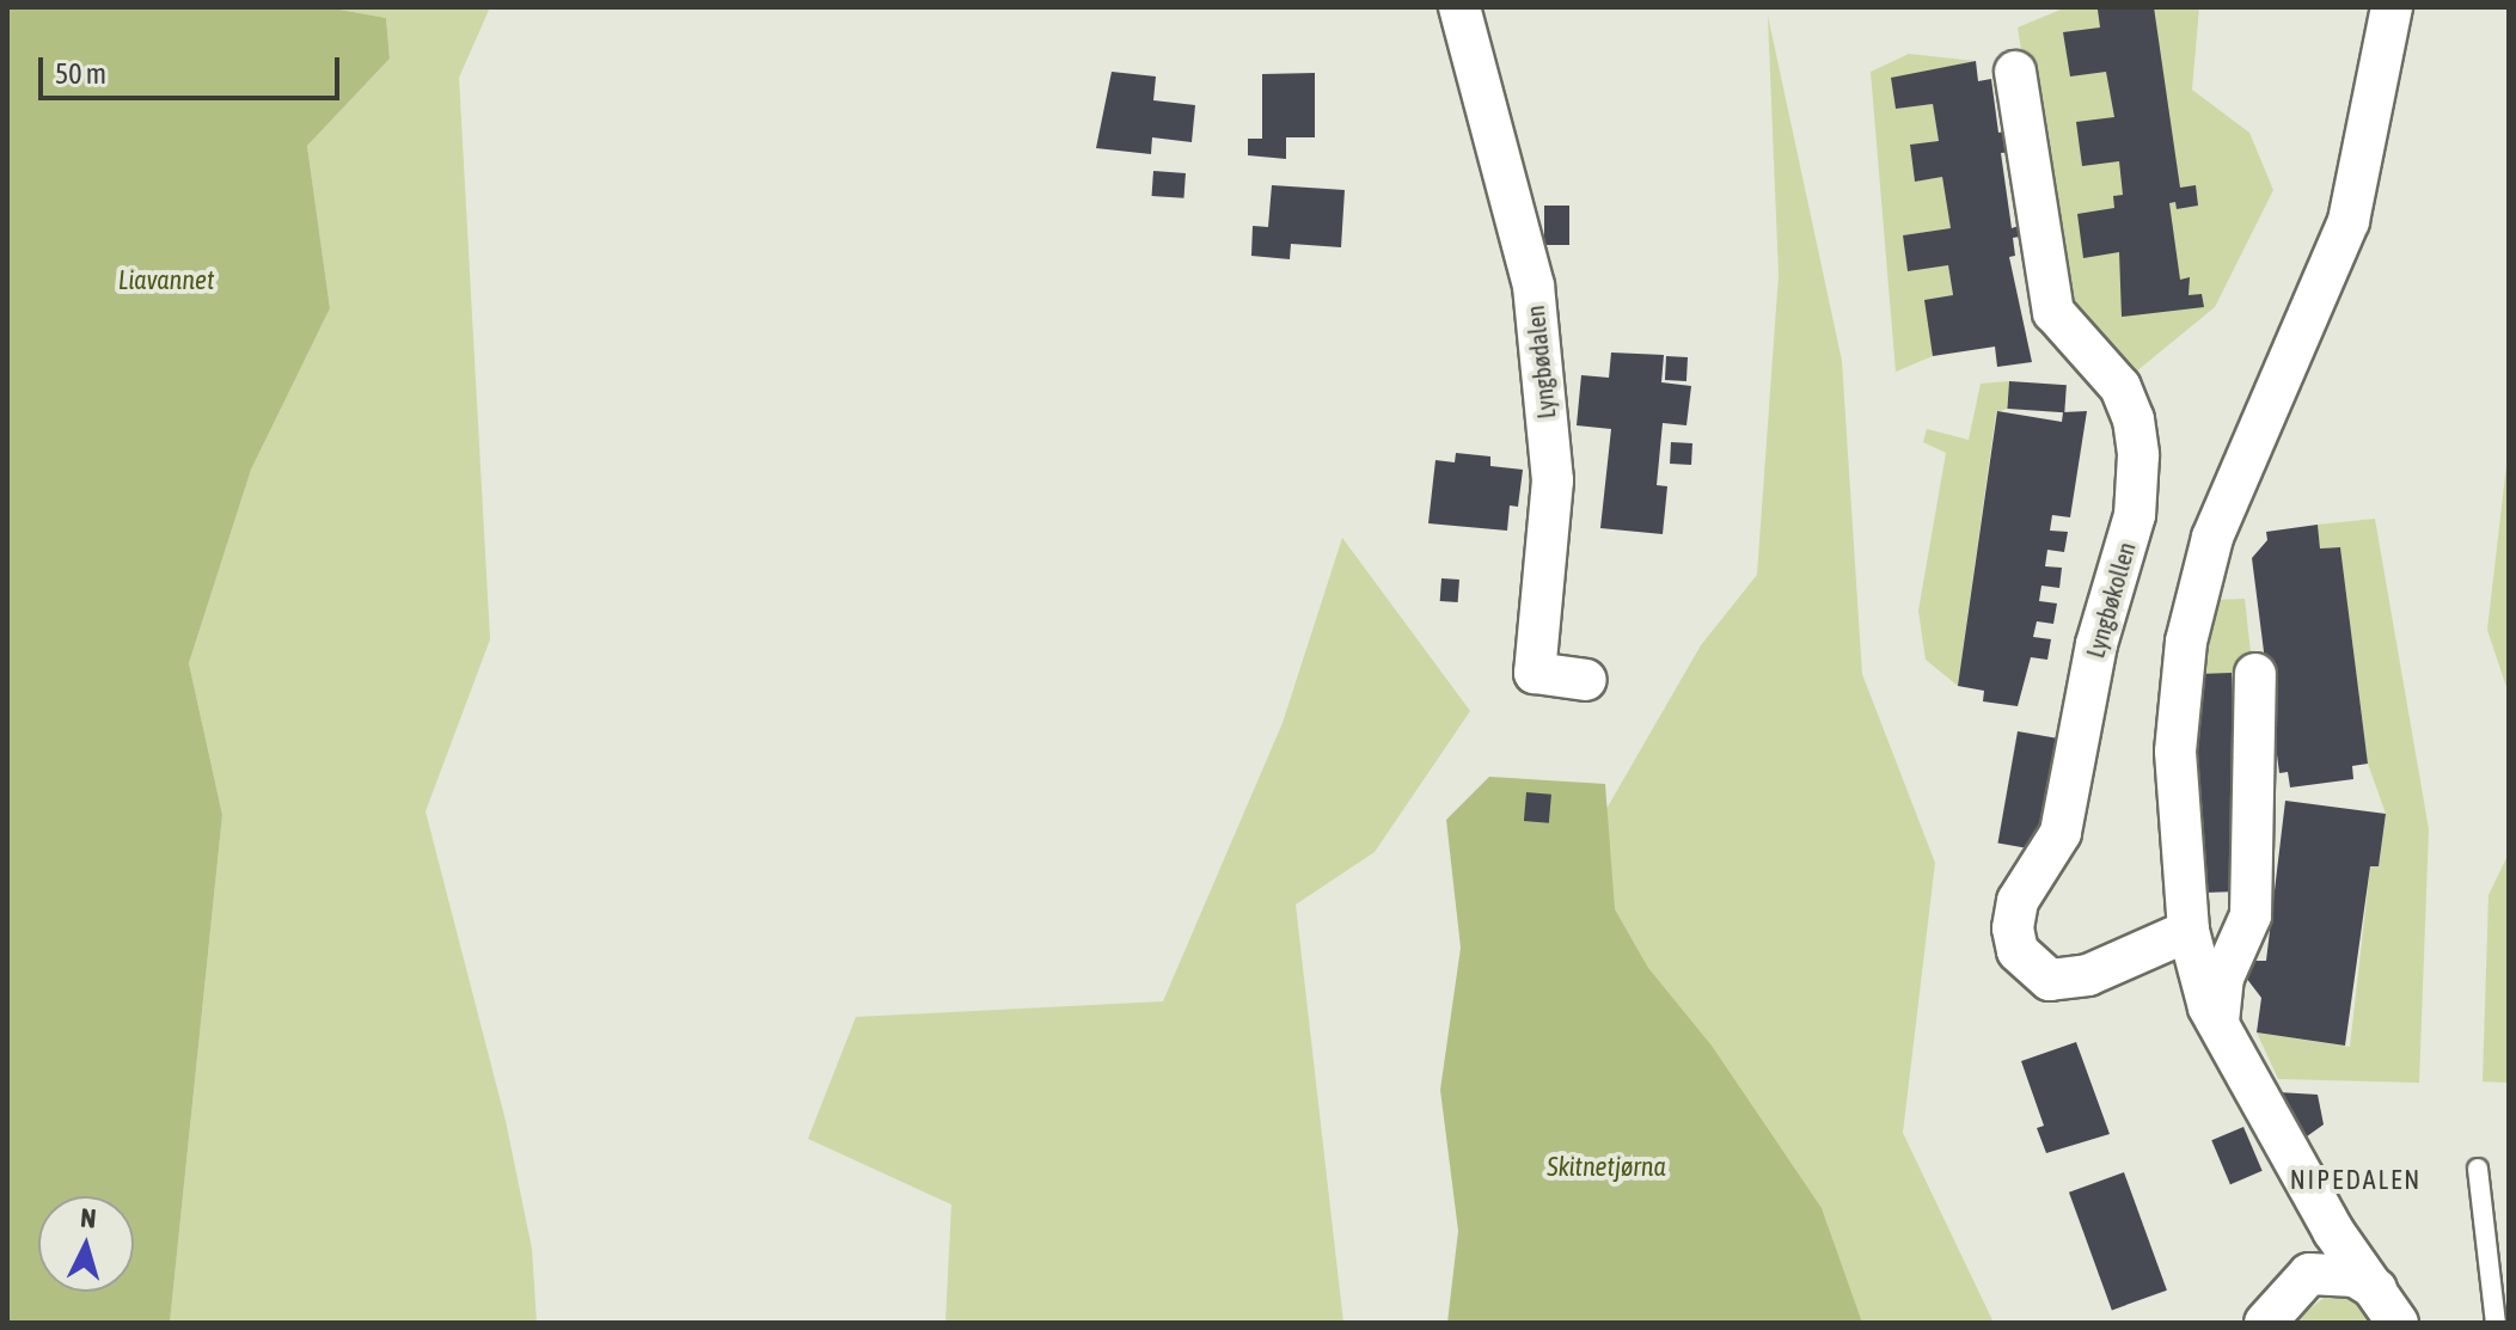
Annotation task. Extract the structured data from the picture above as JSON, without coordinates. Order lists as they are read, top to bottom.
{
  "streets": {
    "street": ["Lyngbødalen", "Lyngbøkollen"]
  },
  "districts": ["NIPEDALEN"],
  "water": ["Liavannet", "Skitnetjørna"],
  "scale_bar": "50 m",
  "north": "top"
}
